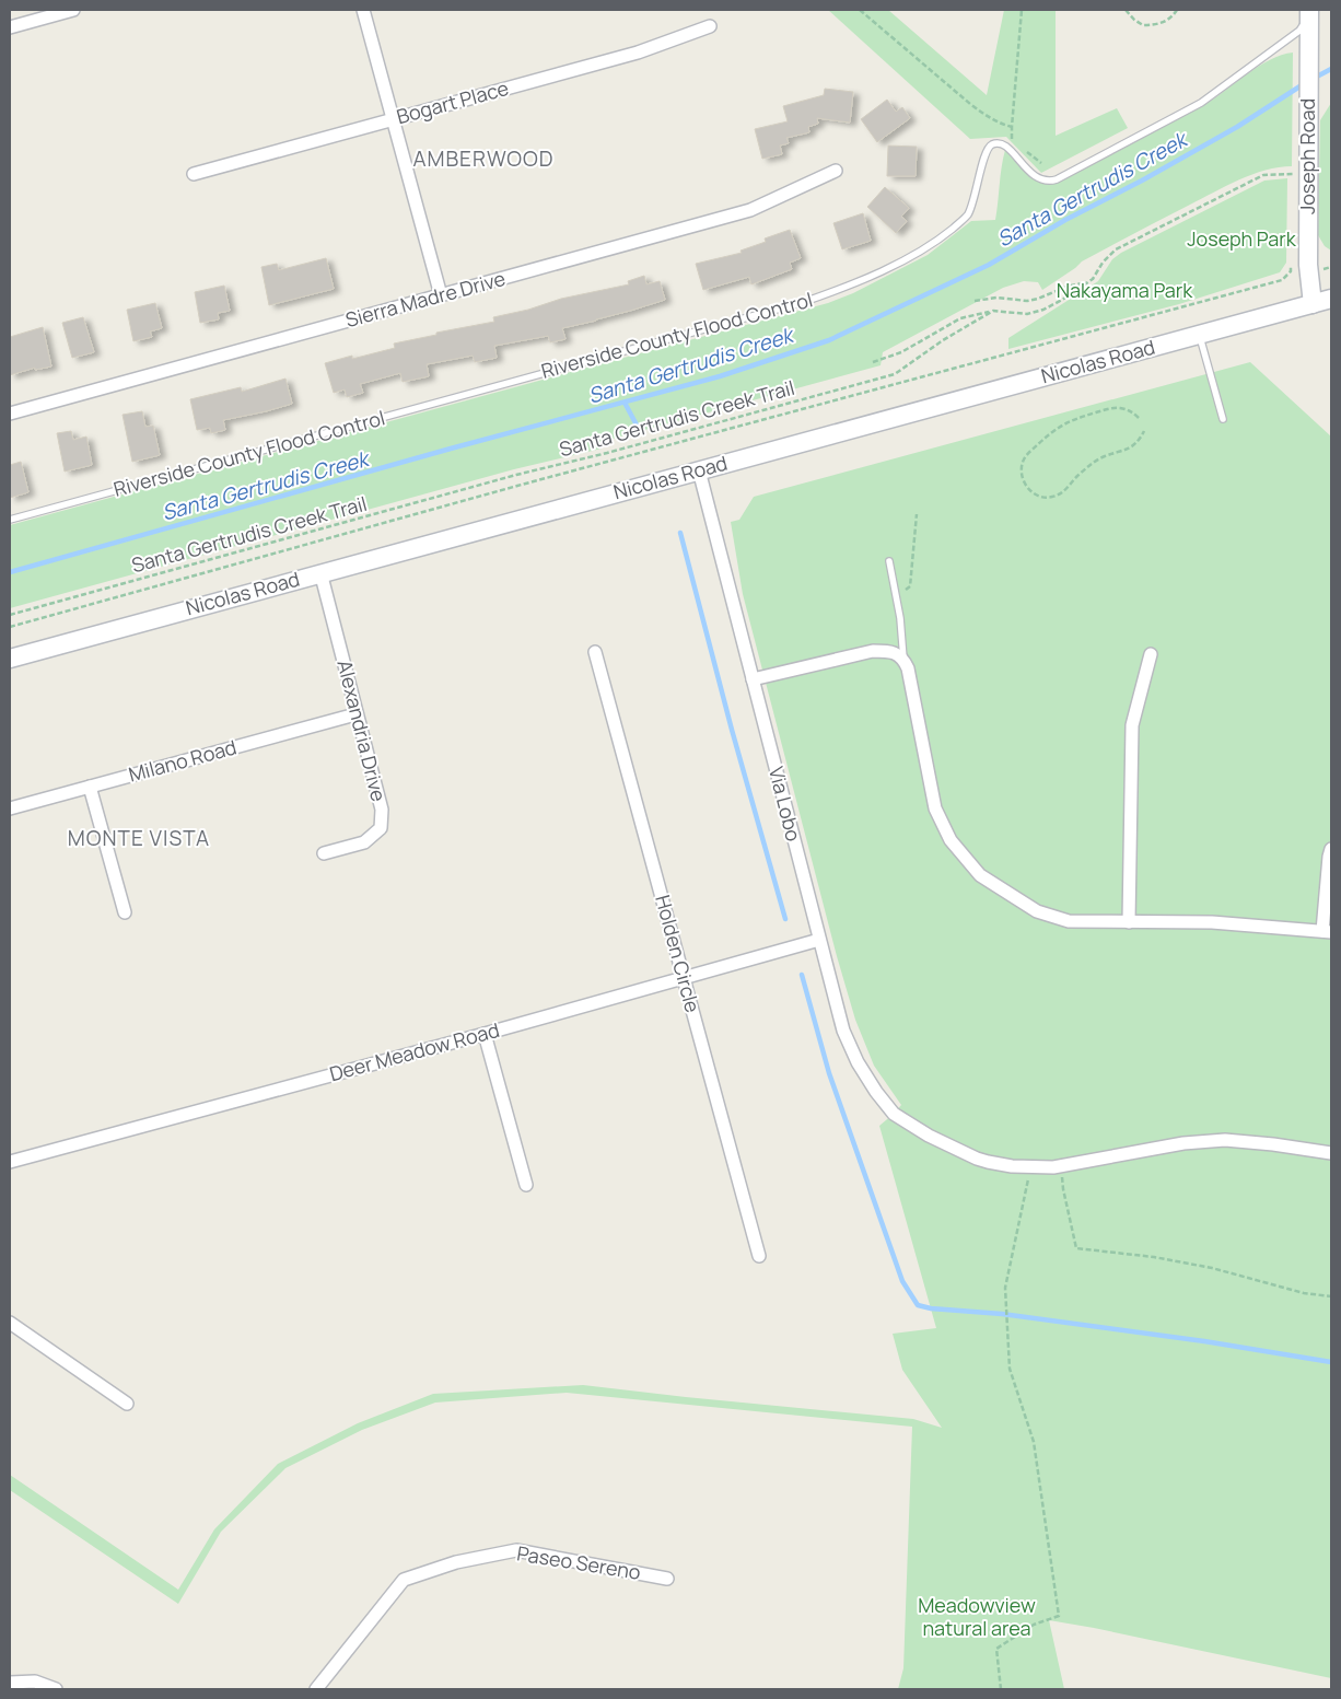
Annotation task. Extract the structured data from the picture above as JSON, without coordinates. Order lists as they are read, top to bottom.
{
  "streets": {
    "main road": ["Joseph Road", "Nicolas Road"],
    "street": [
      "Bogart Place",
      "Sierra Madre Drive",
      "Alexandria Drive",
      "Milano Road",
      "Via Lobo",
      "Holden Circle",
      "Deer Meadow Road",
      "Paseo Sereno"
    ],
    "lane": ["Riverside County Flood Control"],
    "path": ["Santa Gertrudis Creek Trail"]
  },
  "crossings": [
    ["Joseph Road", "Riverside County Flood Control"],
    ["Joseph Road", "Nicolas Road"],
    ["Nicolas Road", "Alexandria Drive"],
    ["Nicolas Road", "Via Lobo"],
    ["Alexandria Drive", "Milano Road"],
    ["Via Lobo", "Deer Meadow Road"],
    ["Holden Circle", "Deer Meadow Road"]
  ],
  "districts": ["AMBERWOOD", "MONTE VISTA"],
  "water": ["Santa Gertrudis Creek"],
  "parks": ["Joseph Park", "Nakayama Park", "Meadowview natural area"]
}
